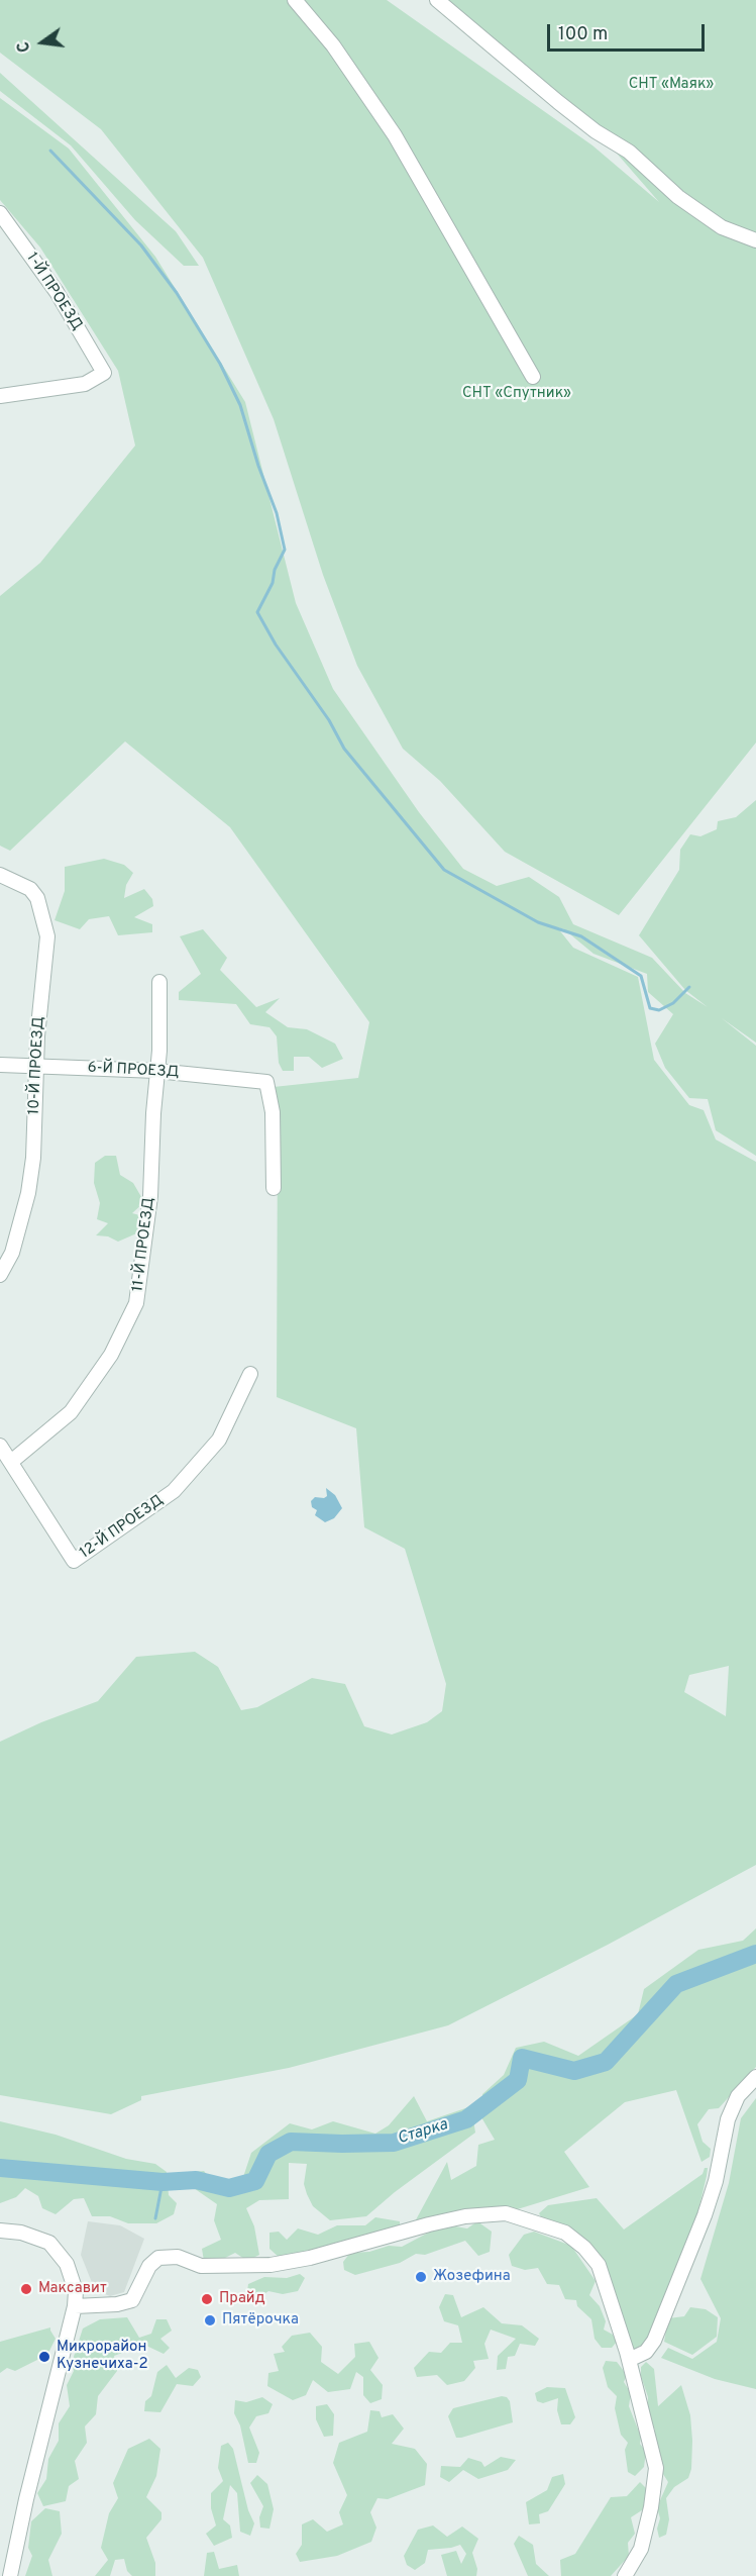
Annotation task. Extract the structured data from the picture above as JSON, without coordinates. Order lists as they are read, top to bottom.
{
  "streets": {
    "street": [
      "1-Й ПРОЕЗД",
      "10-Й ПРОЕЗД",
      "6-Й ПРОЕЗД",
      "11-Й ПРОЕЗД",
      "12-Й ПРОЕЗД"
    ]
  },
  "crossings": [
    ["10-Й ПРОЕЗД", "6-Й ПРОЕЗД"],
    ["6-Й ПРОЕЗД", "11-Й ПРОЕЗД"],
    ["11-Й ПРОЕЗД", "12-Й ПРОЕЗД"]
  ],
  "water": ["Старка"],
  "parks": ["СНТ «Маяк»", "СНТ «Спутник»"],
  "places": [
    "Жозефина",
    "Максавит",
    "Прайд",
    "Пятёрочка",
    "Микрорайон Кузнечиха-2"
  ],
  "scale_bar": "100 m",
  "north": "left"
}
